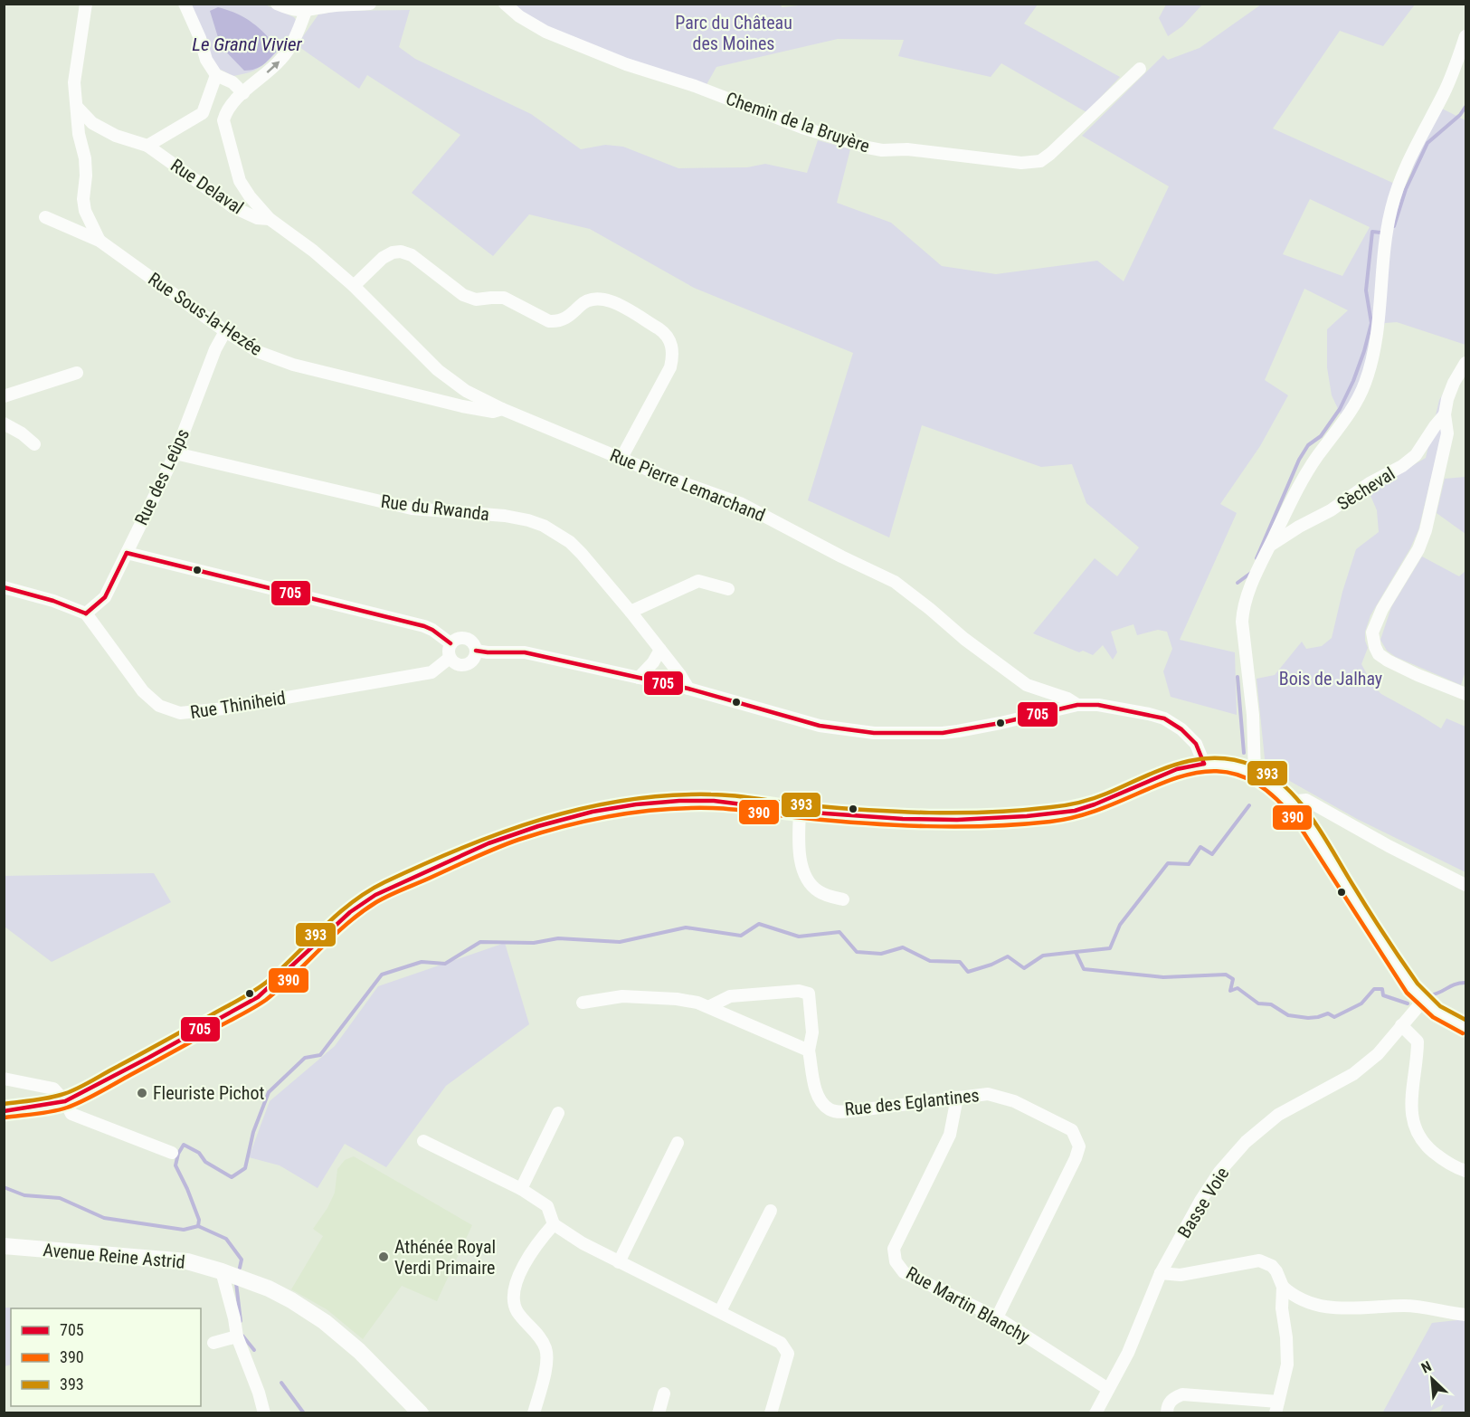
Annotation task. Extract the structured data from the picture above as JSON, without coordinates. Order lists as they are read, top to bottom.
{
  "streets": {
    "main road": ["Avenue Reine Astrid"],
    "street": [
      "Chemin de la Bruyère",
      "Rue Delaval",
      "Rue Sous-la-Hezée",
      "Rue des Leûps",
      "Rue Pierre Lemarchand",
      "Sècheval",
      "Rue du Rwanda",
      "Rue Thiniheid",
      "Rue des Eglantines",
      "Basse Voie",
      "Rue Martin Blanchy"
    ]
  },
  "crossings": [
    ["Rue Delaval", "Rue Pierre Lemarchand"],
    ["Rue Sous-la-Hezée", "Rue des Leûps"],
    ["Rue Sous-la-Hezée", "Rue Pierre Lemarchand"],
    ["Rue des Leûps", "Rue du Rwanda"],
    ["Rue des Leûps", "Rue Thiniheid"],
    ["Rue des Eglantines", "Rue Martin Blanchy"],
    ["Basse Voie", "Rue Martin Blanchy"]
  ],
  "water": ["Le Grand Vivier"],
  "parks": ["Parc du Château des Moines", "Bois de Jalhay"],
  "places": ["Fleuriste Pichot", "Athénée Royal Verdi Primaire"],
  "lines": ["transit line 705", "transit line 393", "transit line 390"],
  "legend": ["705", "390", "393"],
  "north": "top left"
}
